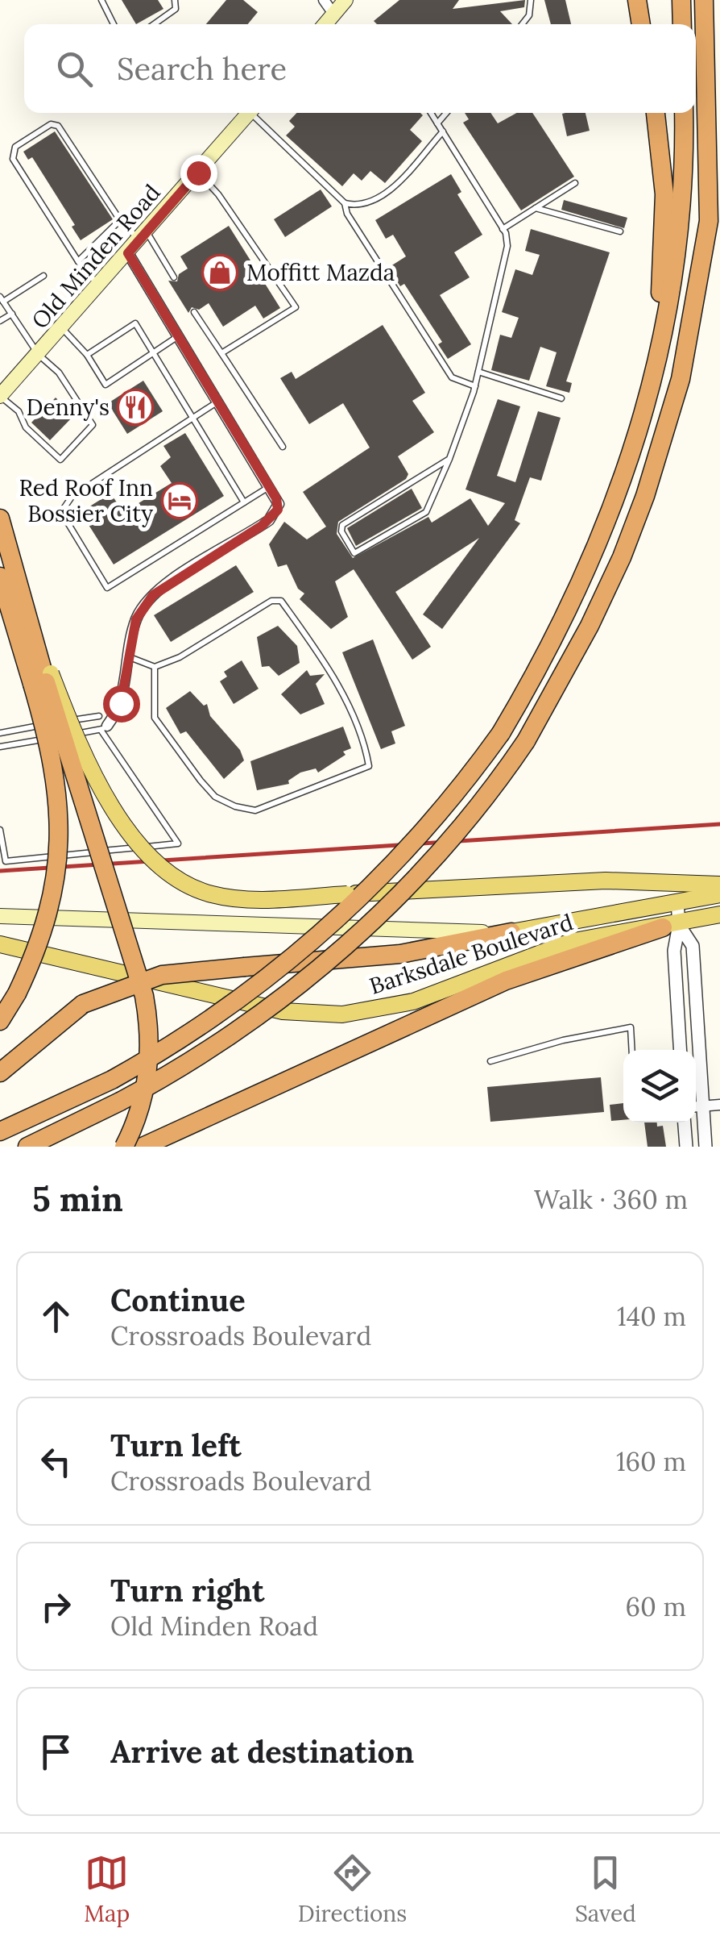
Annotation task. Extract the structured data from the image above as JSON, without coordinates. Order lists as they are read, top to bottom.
{
  "streets": {
    "main road": ["Old Minden Road", "Barksdale Boulevard"]
  },
  "places": {
    "shop": ["Moffitt Mazda"],
    "restaurant": ["Denny's"],
    "hotel": ["Red Roof Inn Bossier City"]
  },
  "page": {
    "search": "Search here",
    "heading": ["5 min", "Walk · 360 m"],
    "list": [
      ["Continue", "Crossroads Boulevard", "140 m"],
      ["Turn left", "Crossroads Boulevard", "160 m"],
      ["Turn right", "Old Minden Road", "60 m"],
      "Arrive at destination"
    ],
    "nav": ["Map", "Directions", "Saved"]
  }
}
